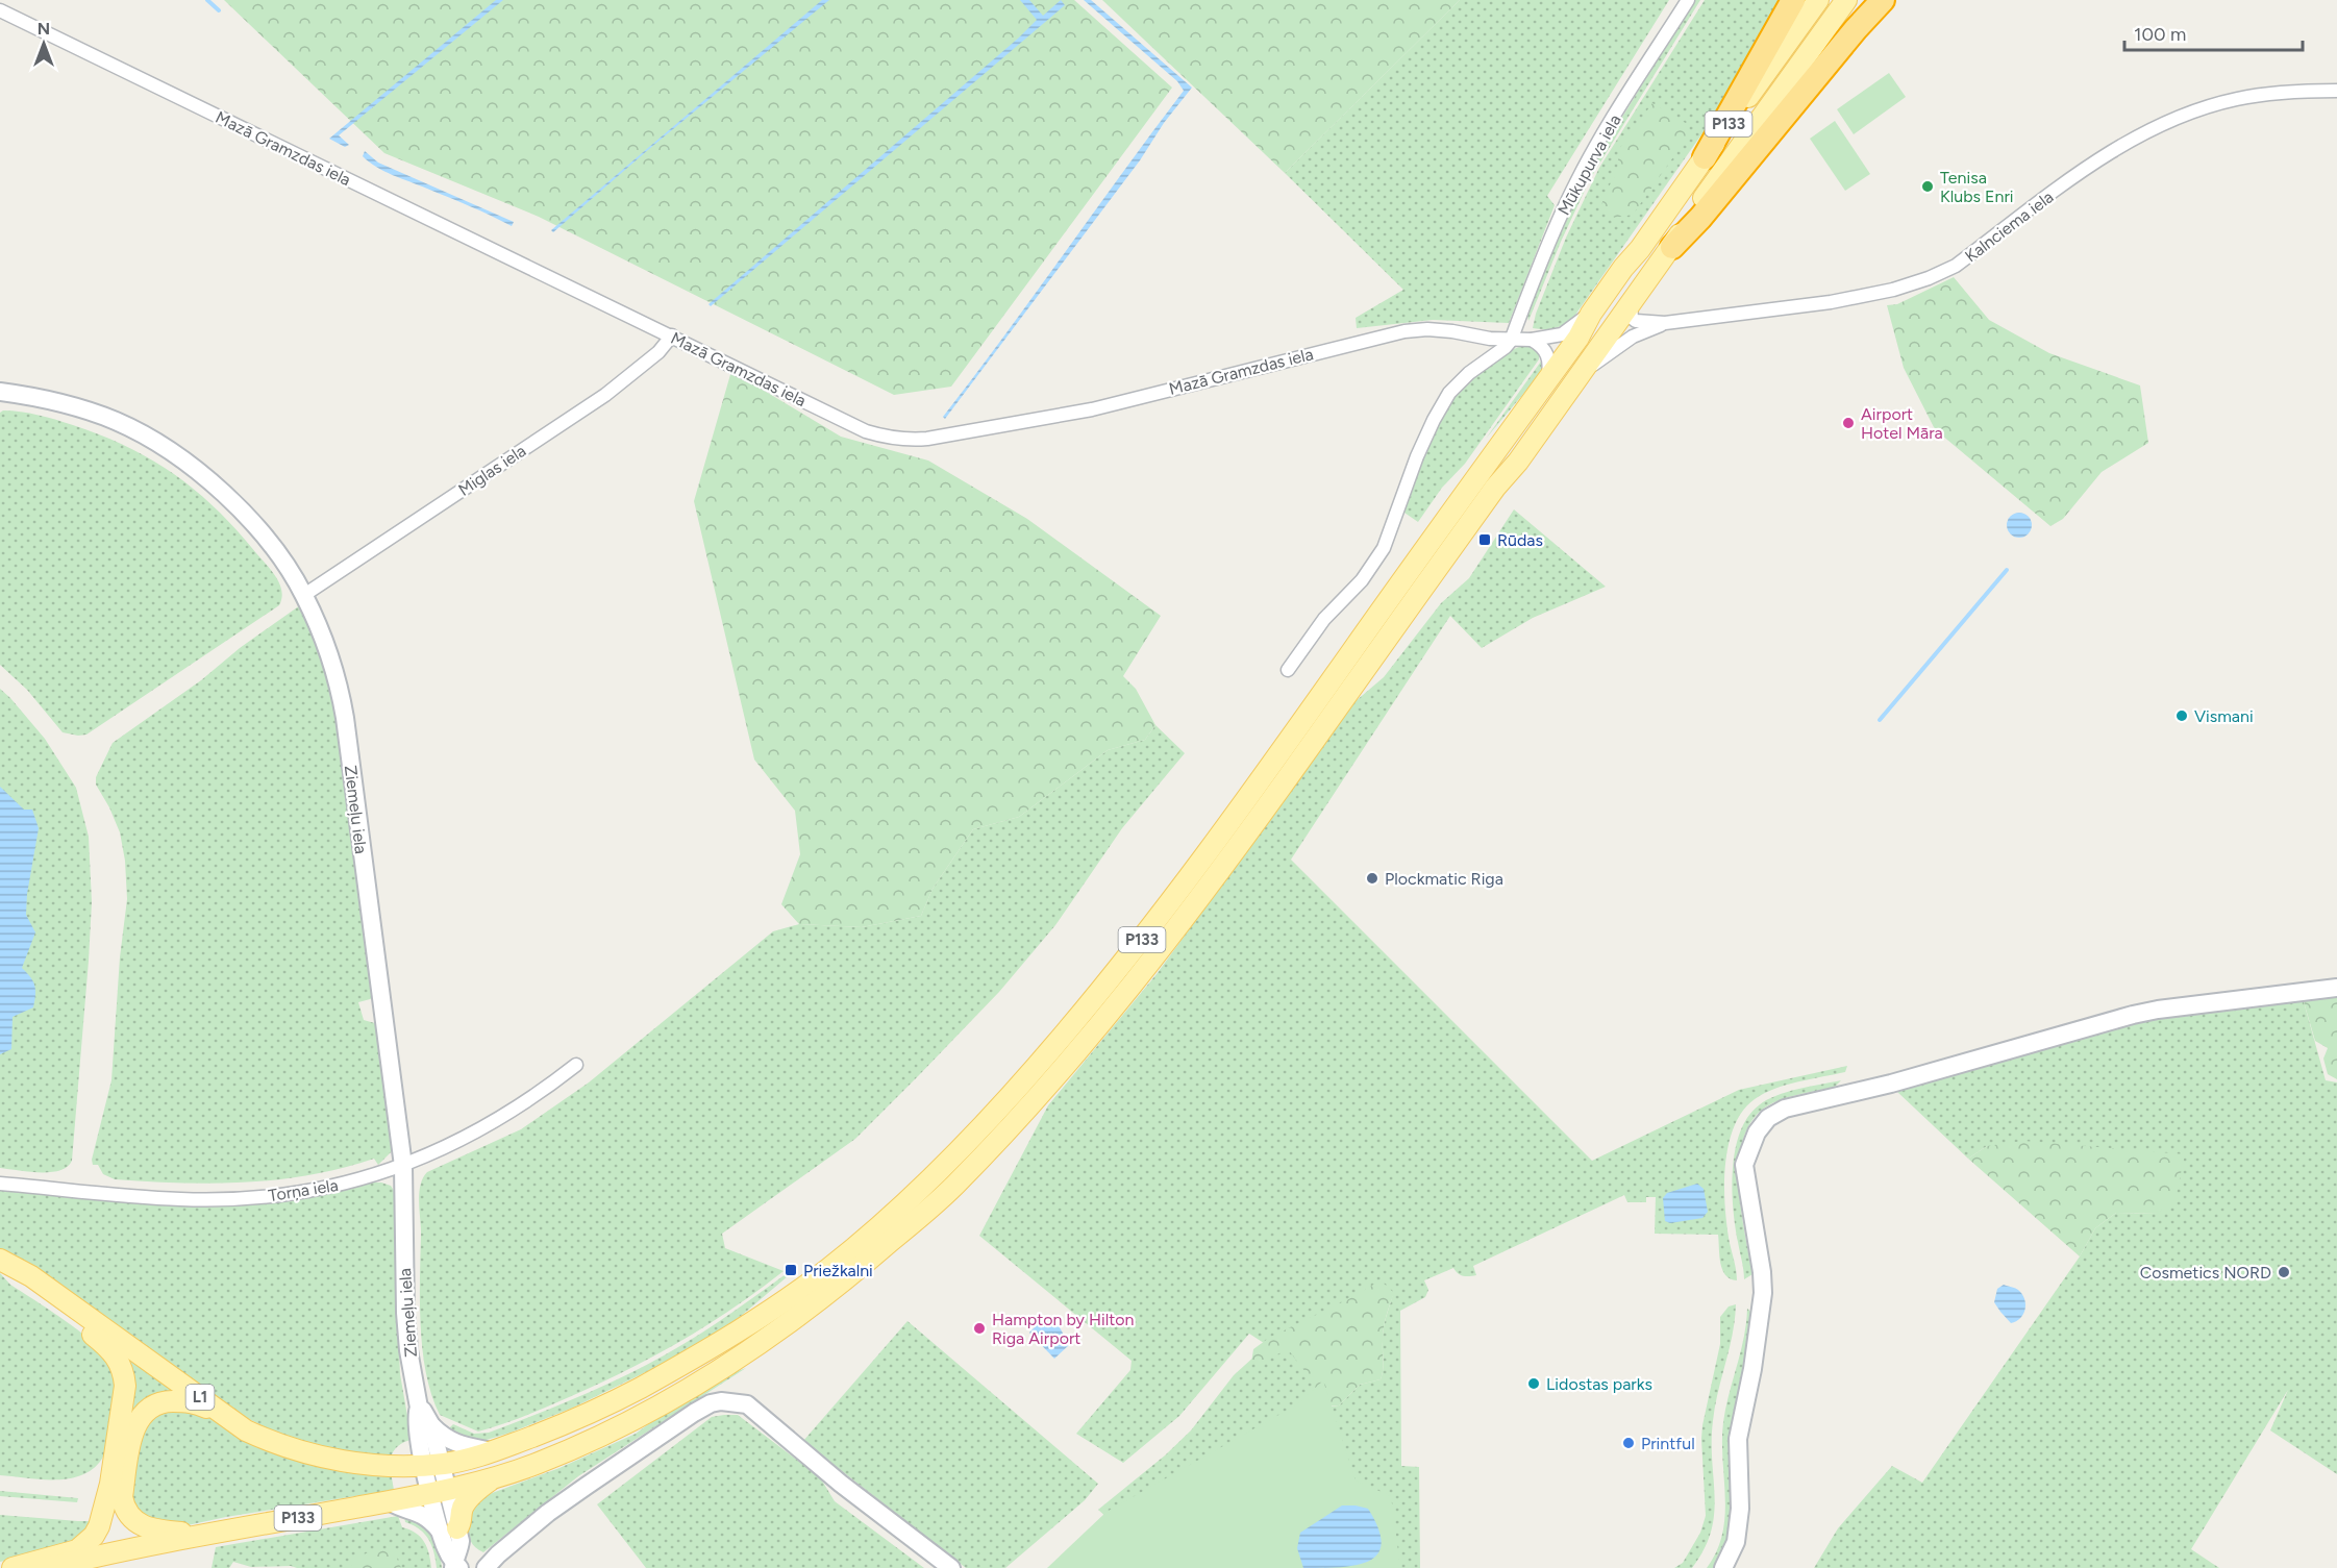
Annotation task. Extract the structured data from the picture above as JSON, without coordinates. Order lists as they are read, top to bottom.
{
  "streets": {
    "main road": ["P133", "L1"],
    "street": [
      "Mazā Gramzdas iela",
      "Mūkupurva iela",
      "Kalnciema iela",
      "Miglas iela",
      "Ziemeļu iela",
      "Torņa iela"
    ]
  },
  "crossings": [
    ["P133", "Mazā Gramzdas iela"],
    ["P133", "Kalnciema iela"],
    ["P133", "Ziemeļu iela"],
    ["P133", "L1"],
    ["Mazā Gramzdas iela", "Mūkupurva iela"],
    ["Mazā Gramzdas iela", "Miglas iela"],
    ["Miglas iela", "Ziemeļu iela"],
    ["Ziemeļu iela", "Torņa iela"],
    ["Ziemeļu iela", "L1"]
  ],
  "places": {
    "other": [
      "Tenisa Klubs Enri",
      "Airport Hotel Māra",
      "Vismani",
      "Plockmatic Riga",
      "Cosmetics NORD",
      "Hampton by Hilton Riga Airport",
      "Lidostas parks",
      "Printful"
    ],
    "transit": ["Rūdas", "Priežkalni"]
  },
  "scale_bar": "100 m",
  "north": "top"
}
